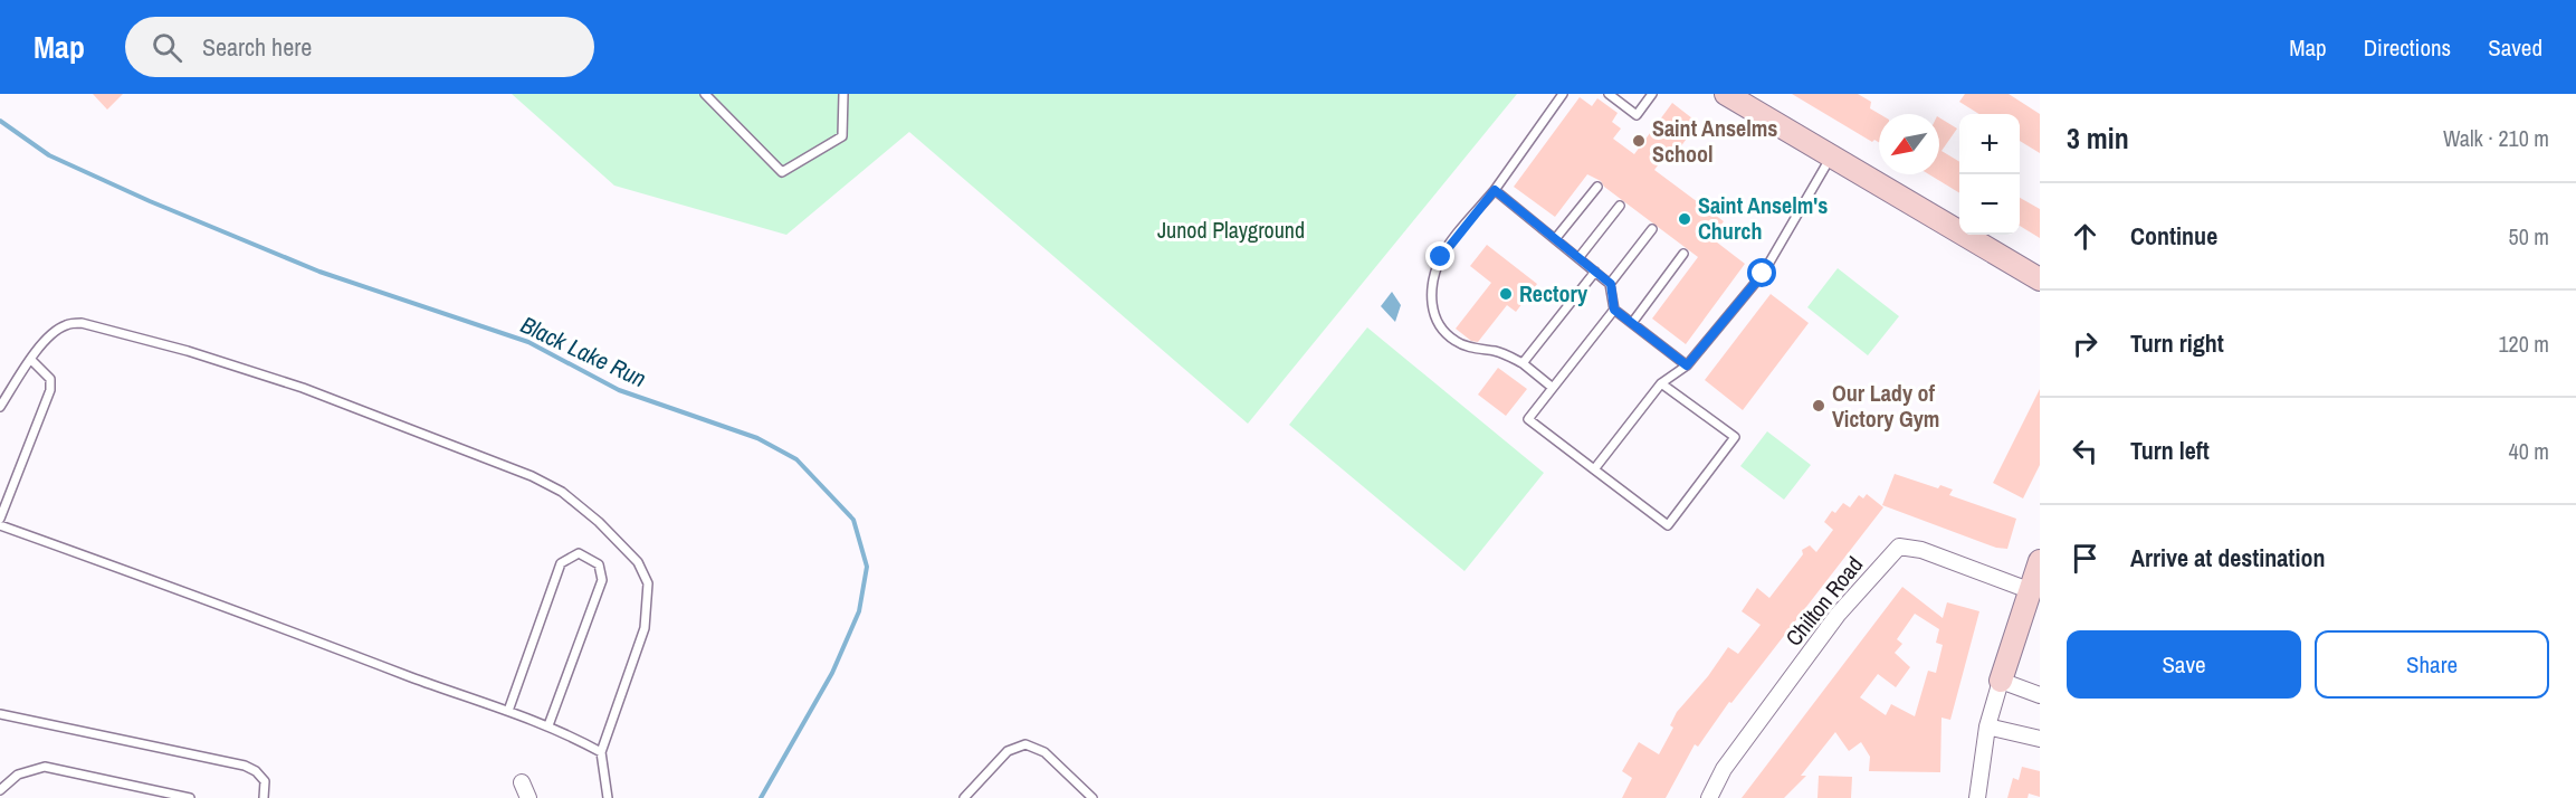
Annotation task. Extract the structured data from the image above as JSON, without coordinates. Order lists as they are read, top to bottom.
{
  "streets": {
    "street": ["Chilton Road"]
  },
  "water": ["Black Lake Run"],
  "parks": ["Junod Playground"],
  "places": [
    "Saint Anselms School",
    "Saint Anselm's Church",
    "Rectory",
    "Our Lady of Victory Gym"
  ],
  "north": "bottom left",
  "page": {
    "header": "Map",
    "search": "Search here",
    "nav": ["Map", "Directions", "Saved"],
    "heading": ["3 min", "Walk · 210 m"],
    "map_buttons": ["+", "−"],
    "list": [
      ["Continue", "50 m"],
      ["Turn right", "120 m"],
      ["Turn left", "40 m"],
      "Arrive at destination"
    ],
    "buttons": ["Save", "Share"]
  }
}
